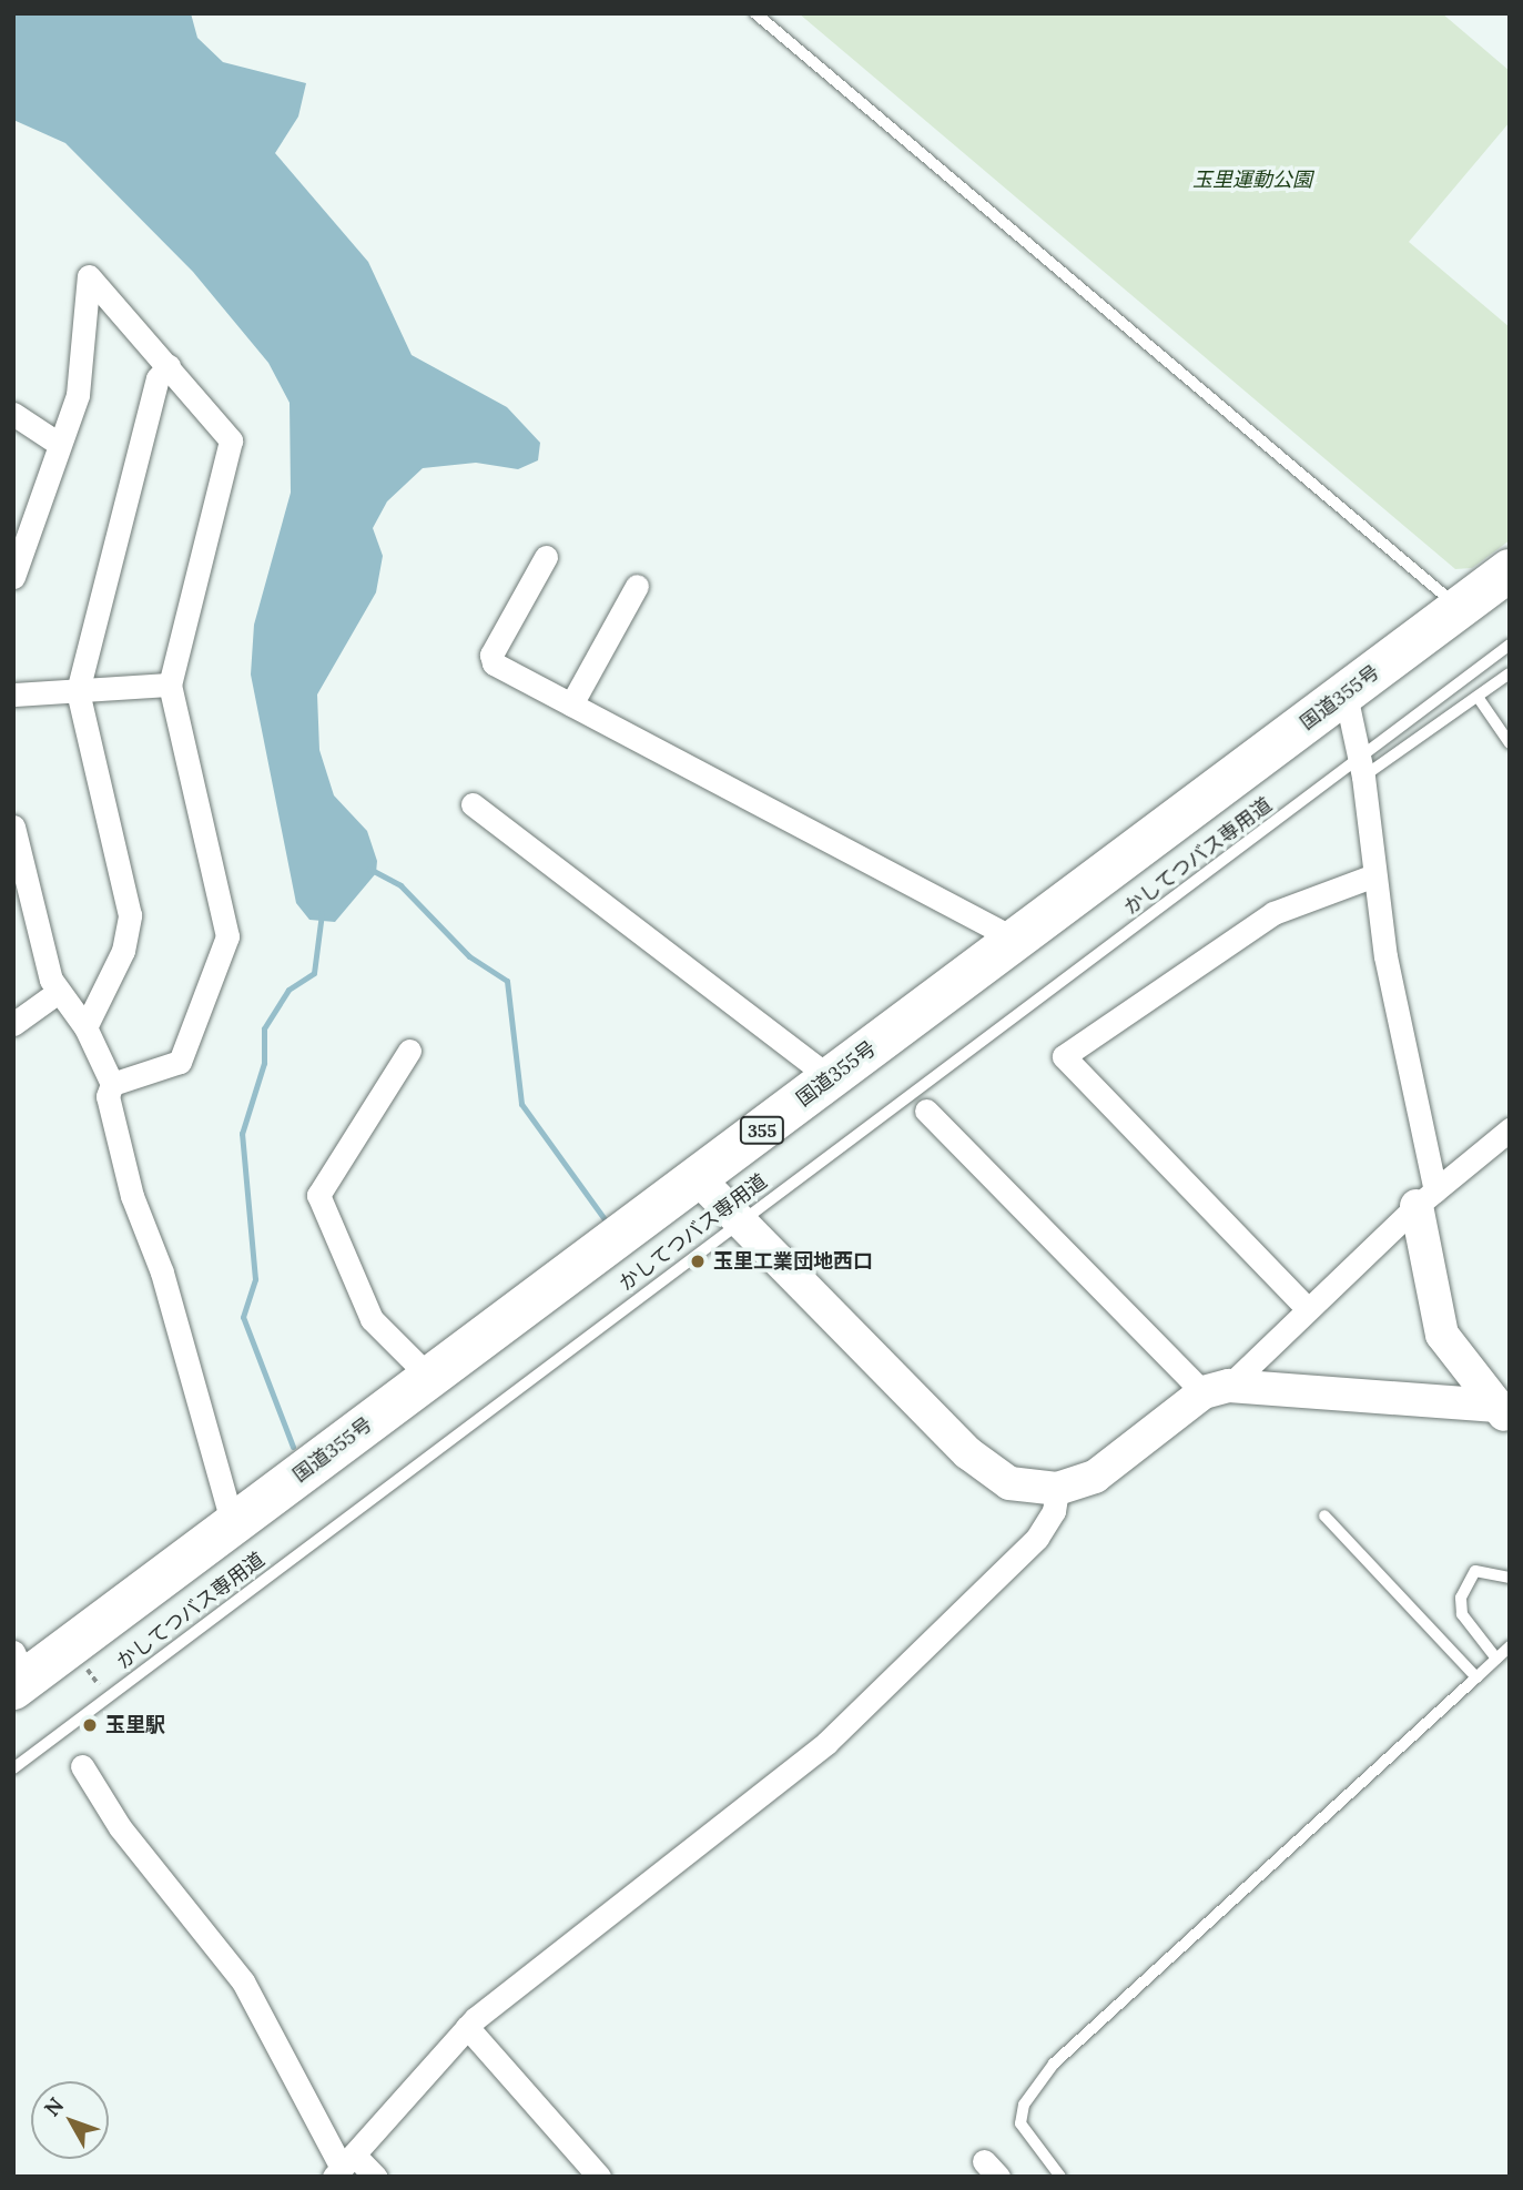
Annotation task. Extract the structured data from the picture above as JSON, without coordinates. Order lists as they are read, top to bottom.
{
  "streets": {
    "highway": ["国道355号", "355"],
    "lane": ["かしてつバス専用道"]
  },
  "parks": ["玉里運動公園"],
  "places": ["玉里工業団地西口", "玉里駅"],
  "north": "top left"
}
